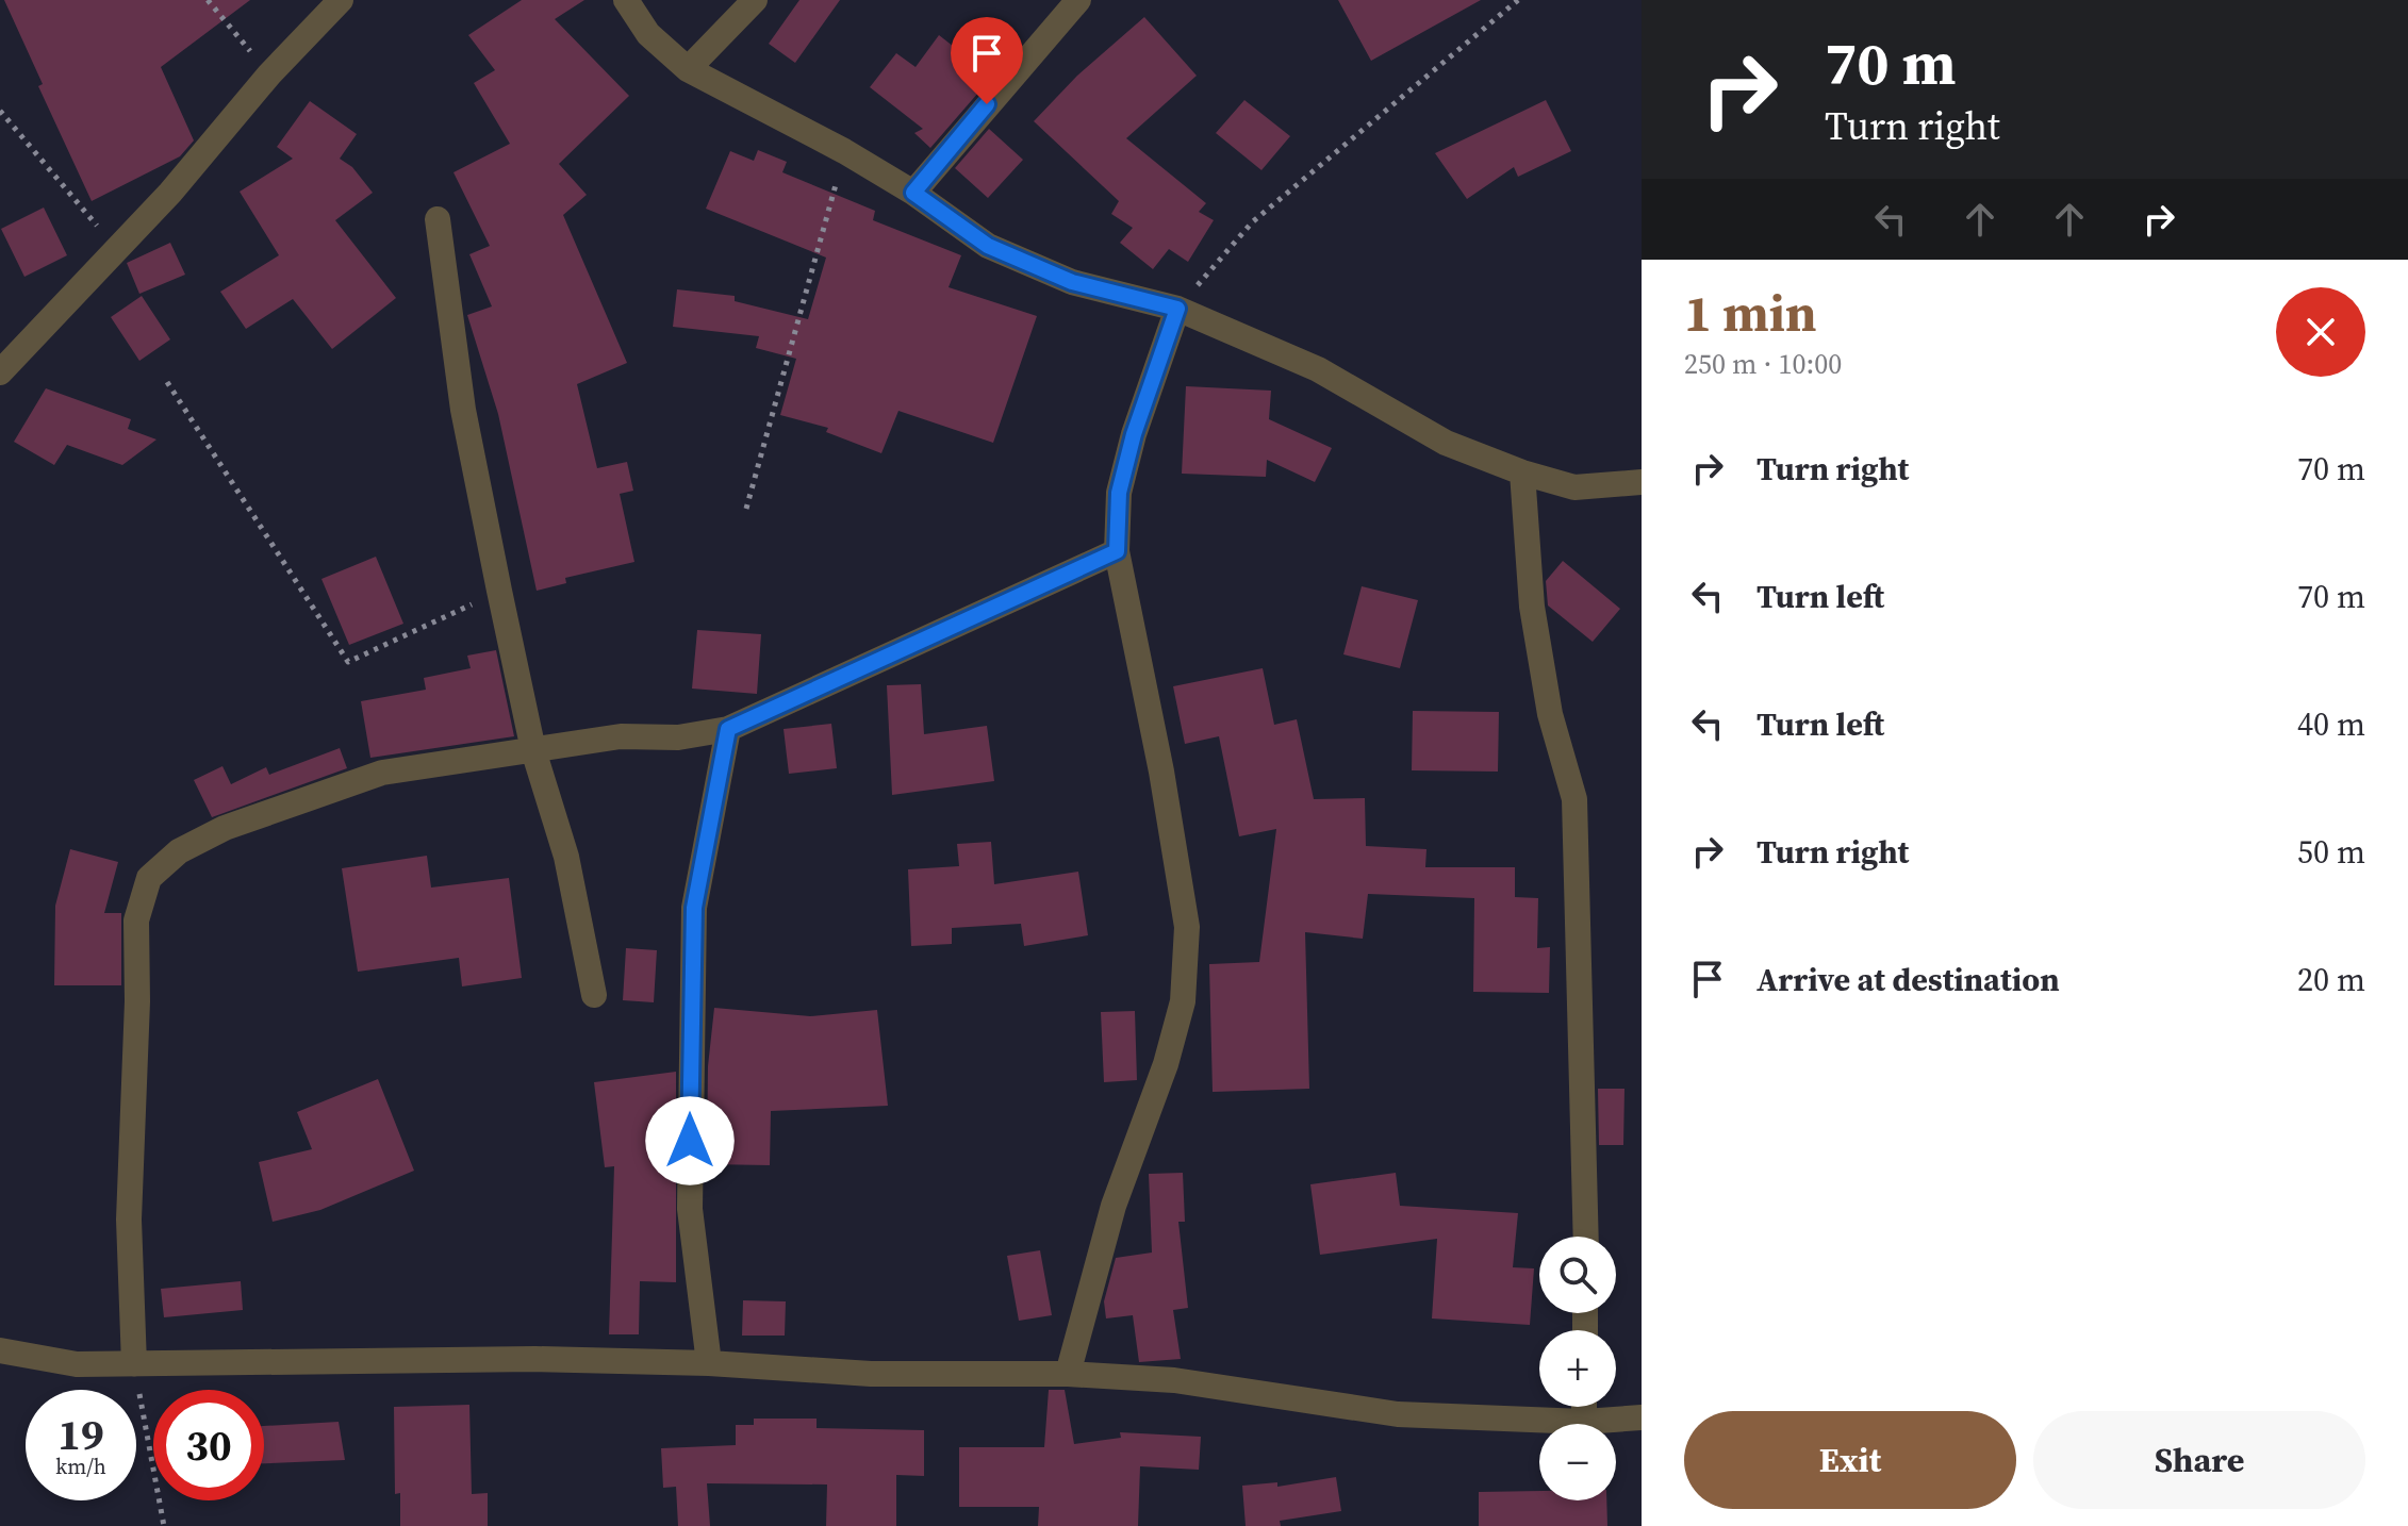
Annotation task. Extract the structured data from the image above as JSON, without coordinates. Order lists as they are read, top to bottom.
{
  "page": {
    "turn": ["70 m", "Turn right"],
    "heading": ["1 min", "250 m · 10:00"],
    "list": [
      {
        "name": "Turn right",
        "value": "70 m"
      },
      {
        "name": "Turn left",
        "value": "70 m"
      },
      {
        "name": "Turn left",
        "value": "40 m"
      },
      {
        "name": "Turn right",
        "value": "50 m"
      },
      {
        "name": "Arrive at destination",
        "value": "20 m"
      }
    ],
    "map_buttons": ["+", "−"],
    "speed": "19 km/h",
    "limit": "30",
    "buttons": ["Exit", "Share"]
  }
}
